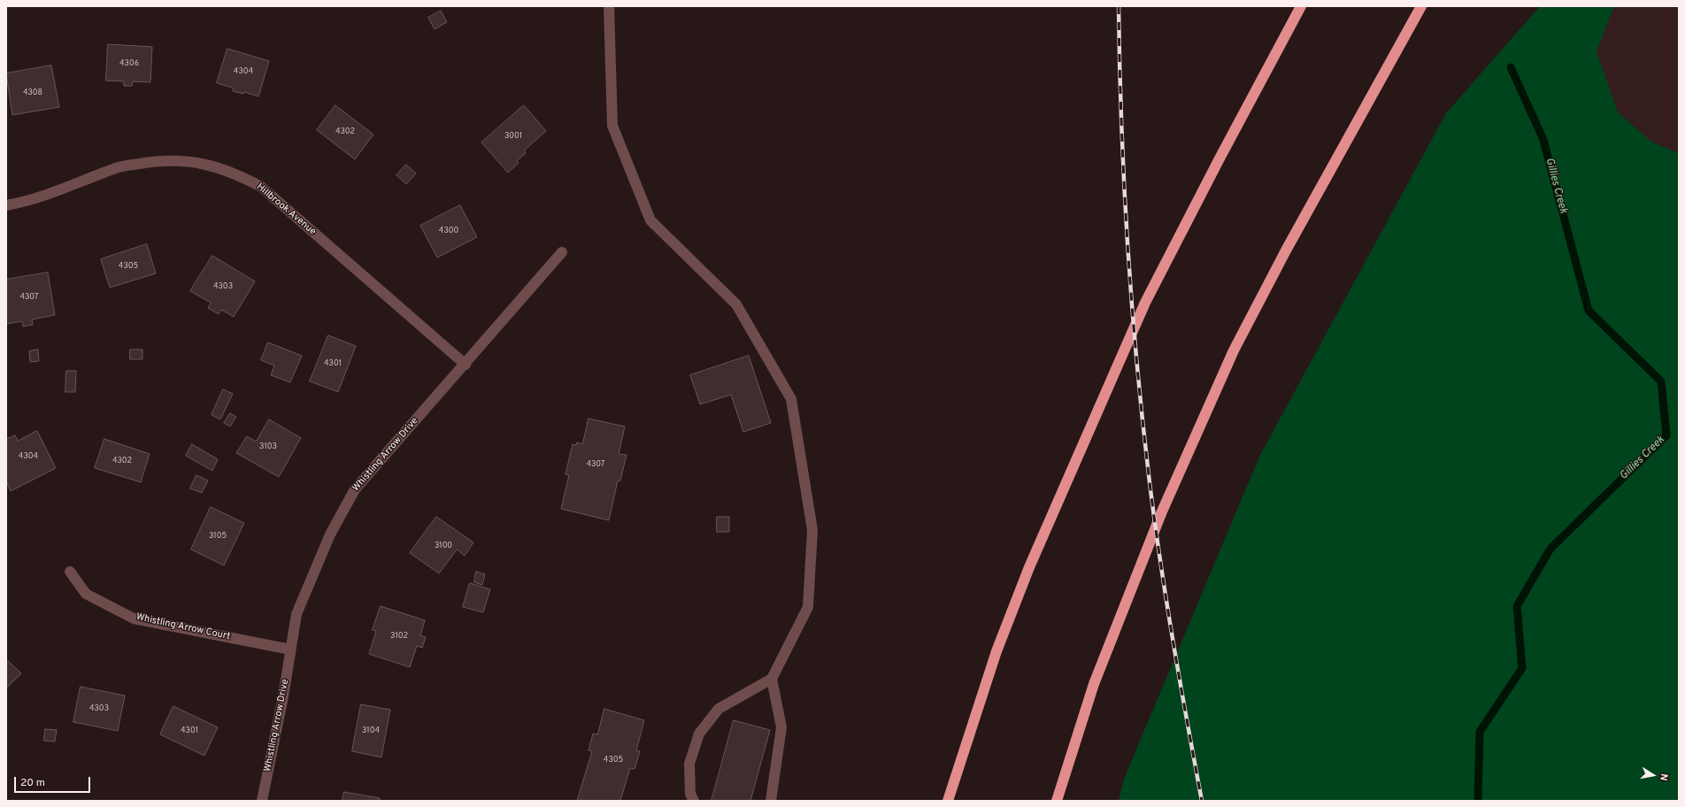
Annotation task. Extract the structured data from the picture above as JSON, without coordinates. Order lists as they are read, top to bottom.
{
  "streets": {
    "street": ["Hillbrook Avenue", "Whistling Arrow Drive", "Whistling Arrow Court"]
  },
  "crossings": [
    ["Hillbrook Avenue", "Whistling Arrow Drive"],
    ["Whistling Arrow Drive", "Whistling Arrow Court"]
  ],
  "water": ["Gillies Creek"],
  "house_numbers": [
    "4306",
    "4304",
    "4308",
    "4302",
    "3001",
    "4300",
    "4305",
    "4303",
    "4307",
    "4301",
    "3103",
    "4304",
    "4302",
    "4307",
    "3105",
    "3100",
    "3102",
    "4303",
    "4301",
    "3104",
    "4305"
  ],
  "scale_bar": "20 m",
  "north": "right"
}
